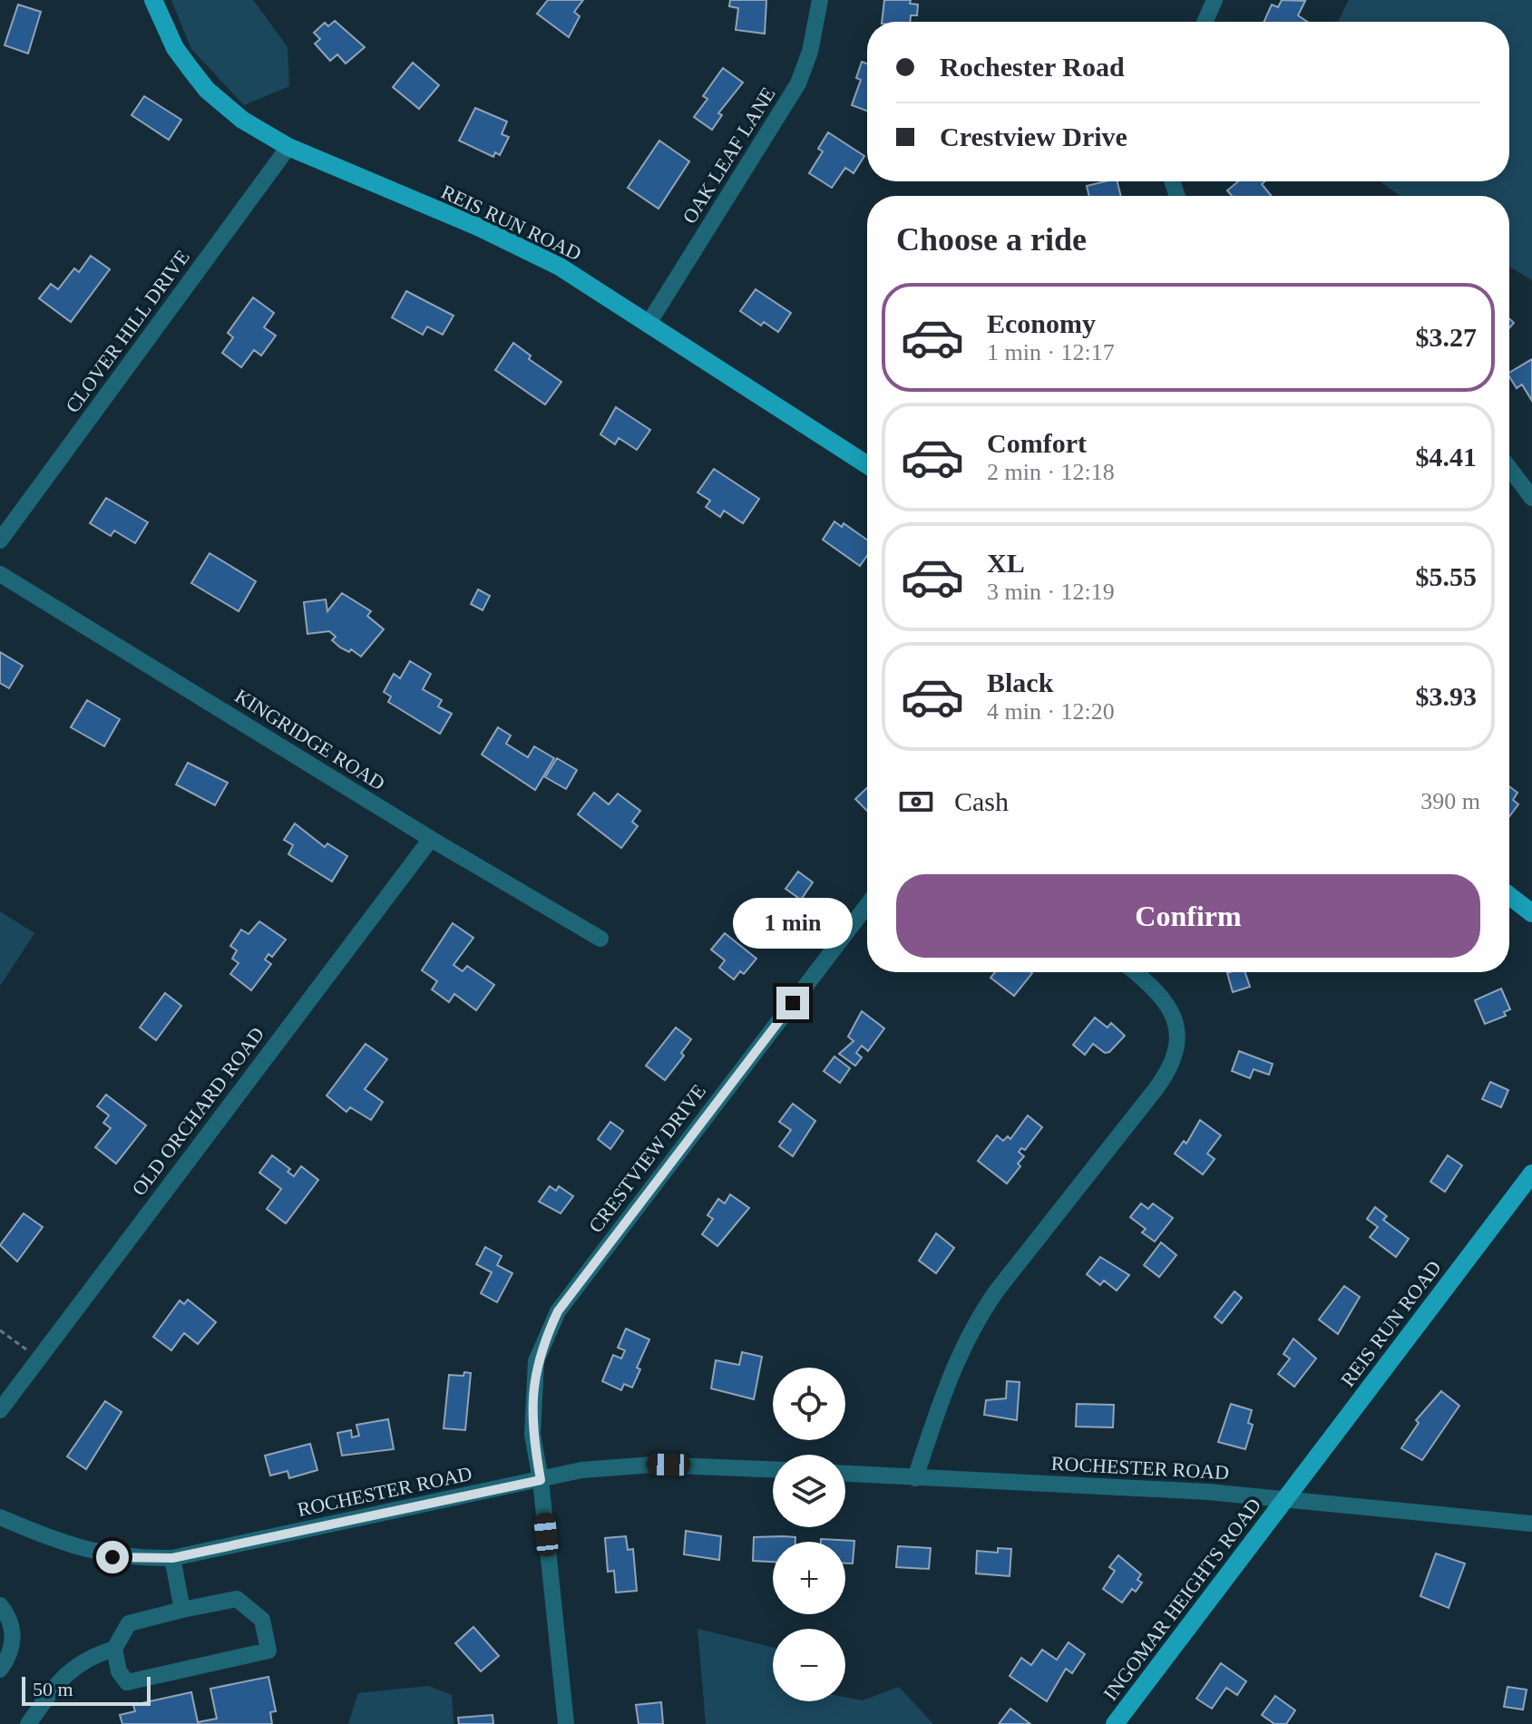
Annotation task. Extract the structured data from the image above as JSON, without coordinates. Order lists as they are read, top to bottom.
{
  "streets": {
    "main road": ["REIS RUN ROAD", "INGOMAR HEIGHTS ROAD"],
    "street": [
      "OAK LEAF LANE",
      "CLOVER HILL DRIVE",
      "KINGRIDGE ROAD",
      "OLD ORCHARD ROAD",
      "CRESTVIEW DRIVE",
      "ROCHESTER ROAD"
    ]
  },
  "crossings": [
    ["OAK LEAF LANE", "REIS RUN ROAD"],
    ["REIS RUN ROAD", "CLOVER HILL DRIVE"],
    ["REIS RUN ROAD", "ROCHESTER ROAD"],
    ["REIS RUN ROAD", "INGOMAR HEIGHTS ROAD"],
    ["KINGRIDGE ROAD", "OLD ORCHARD ROAD"],
    ["CRESTVIEW DRIVE", "ROCHESTER ROAD"],
    ["ROCHESTER ROAD", "INGOMAR HEIGHTS ROAD"]
  ],
  "scale_bar": "50 m",
  "page": {
    "banner": ["Rochester Road", "Crestview Drive"],
    "heading": "Choose a ride",
    "list": [
      {
        "name": "Economy",
        "note": "1 min · 12:17",
        "value": "$3.27"
      },
      {
        "name": "Comfort",
        "note": "2 min · 12:18",
        "value": "$4.41"
      },
      {
        "name": "XL",
        "note": "3 min · 12:19",
        "value": "$5.55"
      },
      {
        "name": "Black",
        "note": "4 min · 12:20",
        "value": "$3.93"
      }
    ],
    "pay": ["Cash", "390 m"],
    "buttons": "Confirm",
    "bubble": "1 min",
    "map_buttons": ["+", "−"],
    "scale": "50 m"
  }
}
